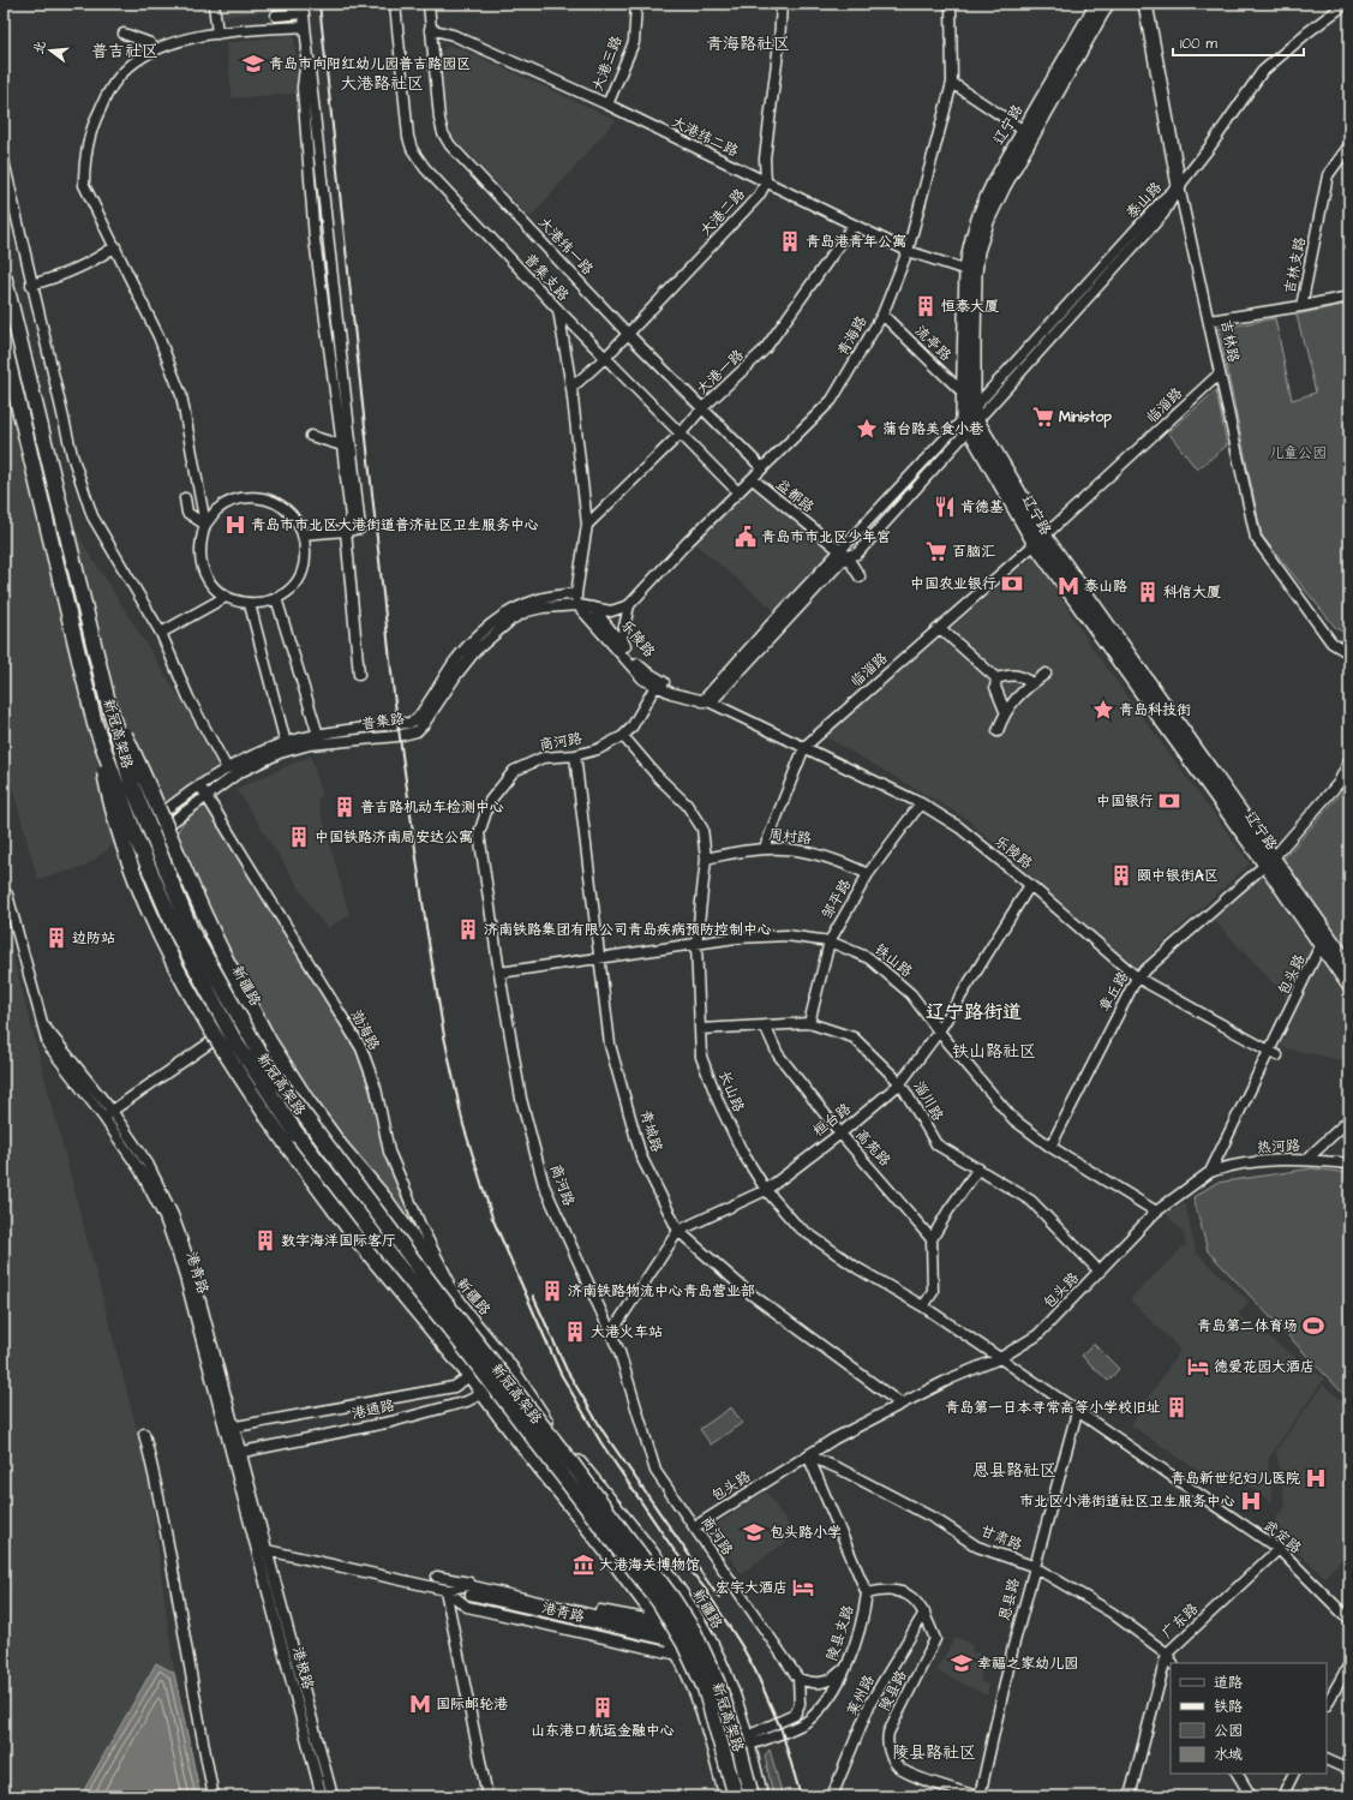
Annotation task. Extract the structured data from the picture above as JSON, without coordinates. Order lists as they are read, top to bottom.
{
  "streets": {
    "highway": ["新冠高架路"],
    "main road": ["辽宁路", "吉林路", "新疆路"],
    "street": [
      "大港三路",
      "大港纬二路",
      "泰山路",
      "大港二路",
      "大港纬一路",
      "吉林支路",
      "普集支路",
      "青海路",
      "流亭路",
      "大港一路",
      "临淄路",
      "益都路",
      "乐陵路",
      "普集路",
      "商河路",
      "周村路",
      "邹平路",
      "铁山路",
      "包头路",
      "章丘路",
      "渤海路",
      "长山路",
      "淄川路",
      "桓台路",
      "青城路",
      "热河路",
      "高苑路",
      "港青路",
      "港通路",
      "武定路",
      "甘肃路",
      "恩县路",
      "广东路",
      "陵县支路",
      "港极路",
      "陵县路",
      "莱州路"
    ]
  },
  "crossings": [
    ["大港三路", "大港纬二路"],
    ["辽宁路", "大港纬二路"],
    ["辽宁路", "泰山路"],
    ["辽宁路", "流亭路"],
    ["辽宁路", "临淄路"],
    ["辽宁路", "包头路"],
    ["辽宁路", "章丘路"],
    ["大港纬二路", "大港二路"],
    ["大港纬二路", "大港纬一路"],
    ["大港纬二路", "青海路"],
    ["大港纬二路", "大港一路"],
    ["泰山路", "吉林路"],
    ["泰山路", "益都路"],
    ["泰山路", "乐陵路"],
    ["大港二路", "大港纬一路"],
    ["大港二路", "普集支路"],
    ["大港纬一路", "青海路"],
    ["大港纬一路", "大港一路"],
    ["吉林支路", "吉林路"],
    ["普集支路", "大港一路"],
    ["普集支路", "乐陵路"],
    ["普集支路", "普集路"],
    ["青海路", "流亭路"],
    ["青海路", "益都路"],
    ["吉林路", "临淄路"],
    ["临淄路", "乐陵路"],
    ["临淄路", "周村路"],
    ["乐陵路", "普集路"],
    ["乐陵路", "商河路"],
    ["乐陵路", "邹平路"],
    ["乐陵路", "包头路"],
    ["乐陵路", "章丘路"],
    ["乐陵路", "桓台路"],
    ["普集路", "新疆路"],
    ["普集路", "渤海路"],
    ["商河路", "铁山路"],
    ["商河路", "包头路"],
    ["商河路", "长山路"],
    ["商河路", "青城路"],
    ["周村路", "邹平路"],
    ["周村路", "长山路"],
    ["邹平路", "铁山路"],
    ["邹平路", "淄川路"],
    ["铁山路", "包头路"],
    ["铁山路", "章丘路"],
    ["铁山路", "长山路"],
    ["铁山路", "桓台路"],
    ["铁山路", "青城路"],
    ["包头路", "长山路"],
    ["包头路", "淄川路"],
    ["包头路", "青城路"],
    ["包头路", "热河路"],
    ["包头路", "武定路"],
    ["包头路", "甘肃路"],
    ["包头路", "陵县支路"],
    ["新疆路", "渤海路"],
    ["新疆路", "港通路"],
    ["新疆路", "陵县支路"],
    ["长山路", "淄川路"],
    ["长山路", "桓台路"],
    ["长山路", "武定路"],
    ["淄川路", "桓台路"],
    ["淄川路", "高苑路"],
    ["桓台路", "青城路"],
    ["桓台路", "高苑路"],
    ["港青路", "港通路"],
    ["港青路", "港极路"],
    ["武定路", "恩县路"],
    ["武定路", "广东路"],
    ["甘肃路", "恩县路"],
    ["甘肃路", "广东路"],
    ["甘肃路", "陵县支路"],
    ["恩县路", "陵县路"],
    ["陵县支路", "陵县路"],
    ["陵县路", "莱州路"]
  ],
  "districts": [
    "青海路社区",
    "普吉社区",
    "大港路社区",
    "辽宁路街道",
    "铁山路社区",
    "恩县路社区",
    "陵县路社区"
  ],
  "parks": ["儿童公园"],
  "places": {
    "school or university": ["青岛市向阳红幼儿园普吉路园区", "包头路小学", "幸福之家幼儿园"],
    "building": [
      "青岛港青年公寓",
      "恒泰大厦",
      "科信大厦",
      "普吉路机动车检测中心",
      "中国铁路济南局安达公寓",
      "颐中银街A区",
      "济南铁路集团有限公司青岛疾病预防控制中心",
      "边防站",
      "数字海洋国际客厅",
      "济南铁路物流中心青岛营业部",
      "大港火车站",
      "青岛第一日本寻常高等小学校旧址",
      "山东港口航运金融中心"
    ],
    "supermarket": ["Ministop", "百脑汇"],
    "place": ["蒲台路美食小巷", "青岛科技街"],
    "restaurant": ["肯德基"],
    "hospital": ["青岛市市北区大港街道普济社区卫生服务中心", "青岛新世纪妇儿医院", "市北区小港街道社区卫生服务中心"],
    "public building": ["青岛市市北区少年宫"],
    "bank": ["中国农业银行", "中国银行"],
    "metro station": ["泰山路", "国际邮轮港"],
    "sports": ["青岛第二体育场"],
    "hotel": ["德爱花园大酒店", "宏宇大酒店"],
    "museum": ["大港海关博物馆"]
  },
  "legend": [
    "道路",
    "铁路",
    "公园",
    "水域"
  ],
  "scale_bar": "100 m",
  "north": "left"
}
